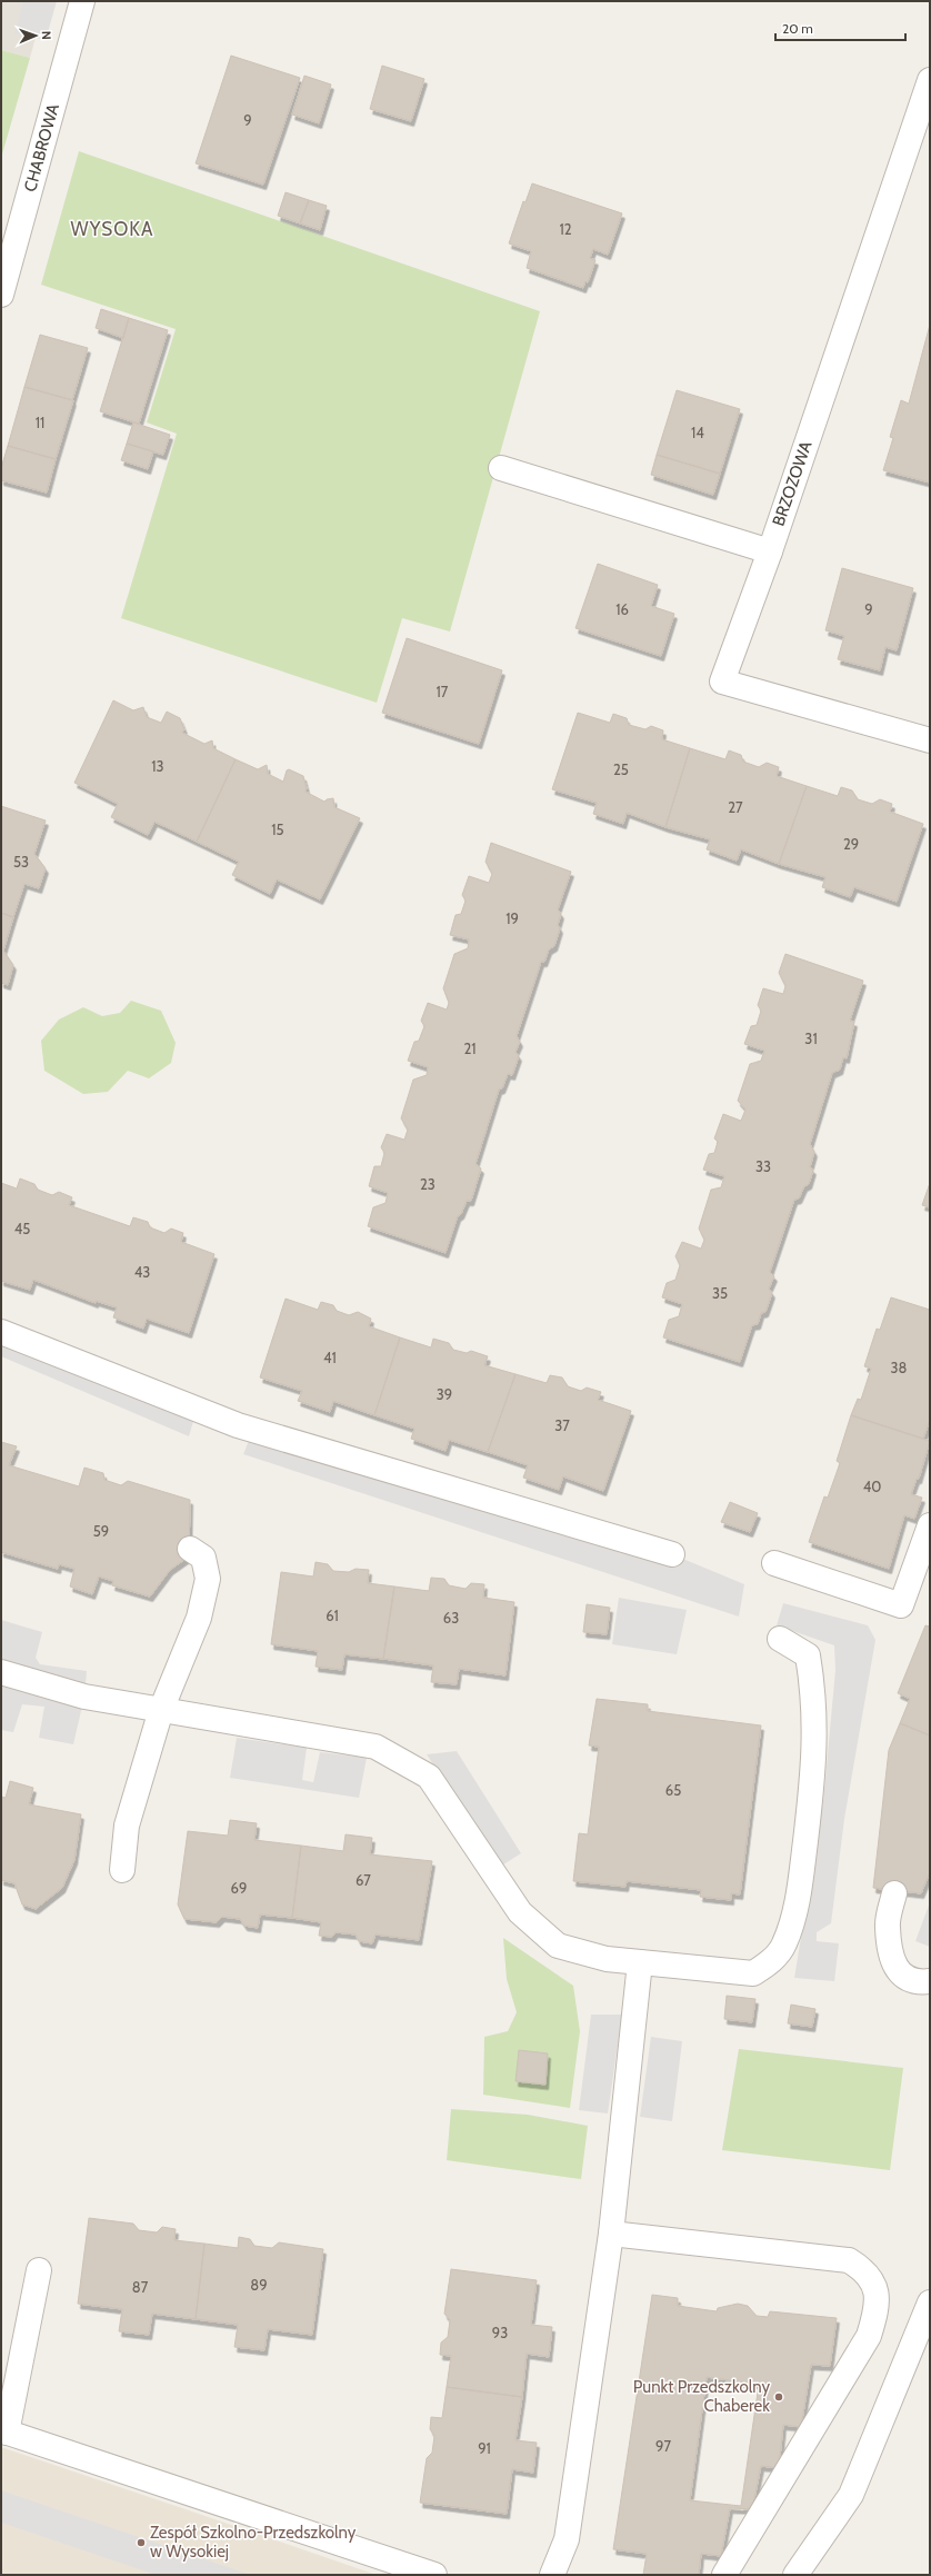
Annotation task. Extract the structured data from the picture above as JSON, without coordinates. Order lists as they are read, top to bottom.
{
  "streets": {
    "street": ["CHABROWA", "BRZOZOWA"]
  },
  "districts": ["WYSOKA"],
  "places": ["Punkt Przedszkolny Chaberek", "Zespół Szkolno-Przedszkolny w Wysokiej"],
  "house_numbers": [
    "9",
    "12",
    "11",
    "14",
    "16",
    "9",
    "17",
    "13",
    "25",
    "27",
    "15",
    "29",
    "53",
    "19",
    "31",
    "21",
    "33",
    "23",
    "45",
    "43",
    "35",
    "41",
    "38",
    "39",
    "37",
    "40",
    "59",
    "61",
    "63",
    "65",
    "67",
    "69",
    "89",
    "87",
    "93",
    "97",
    "91"
  ],
  "scale_bar": "20 m",
  "north": "right"
}
